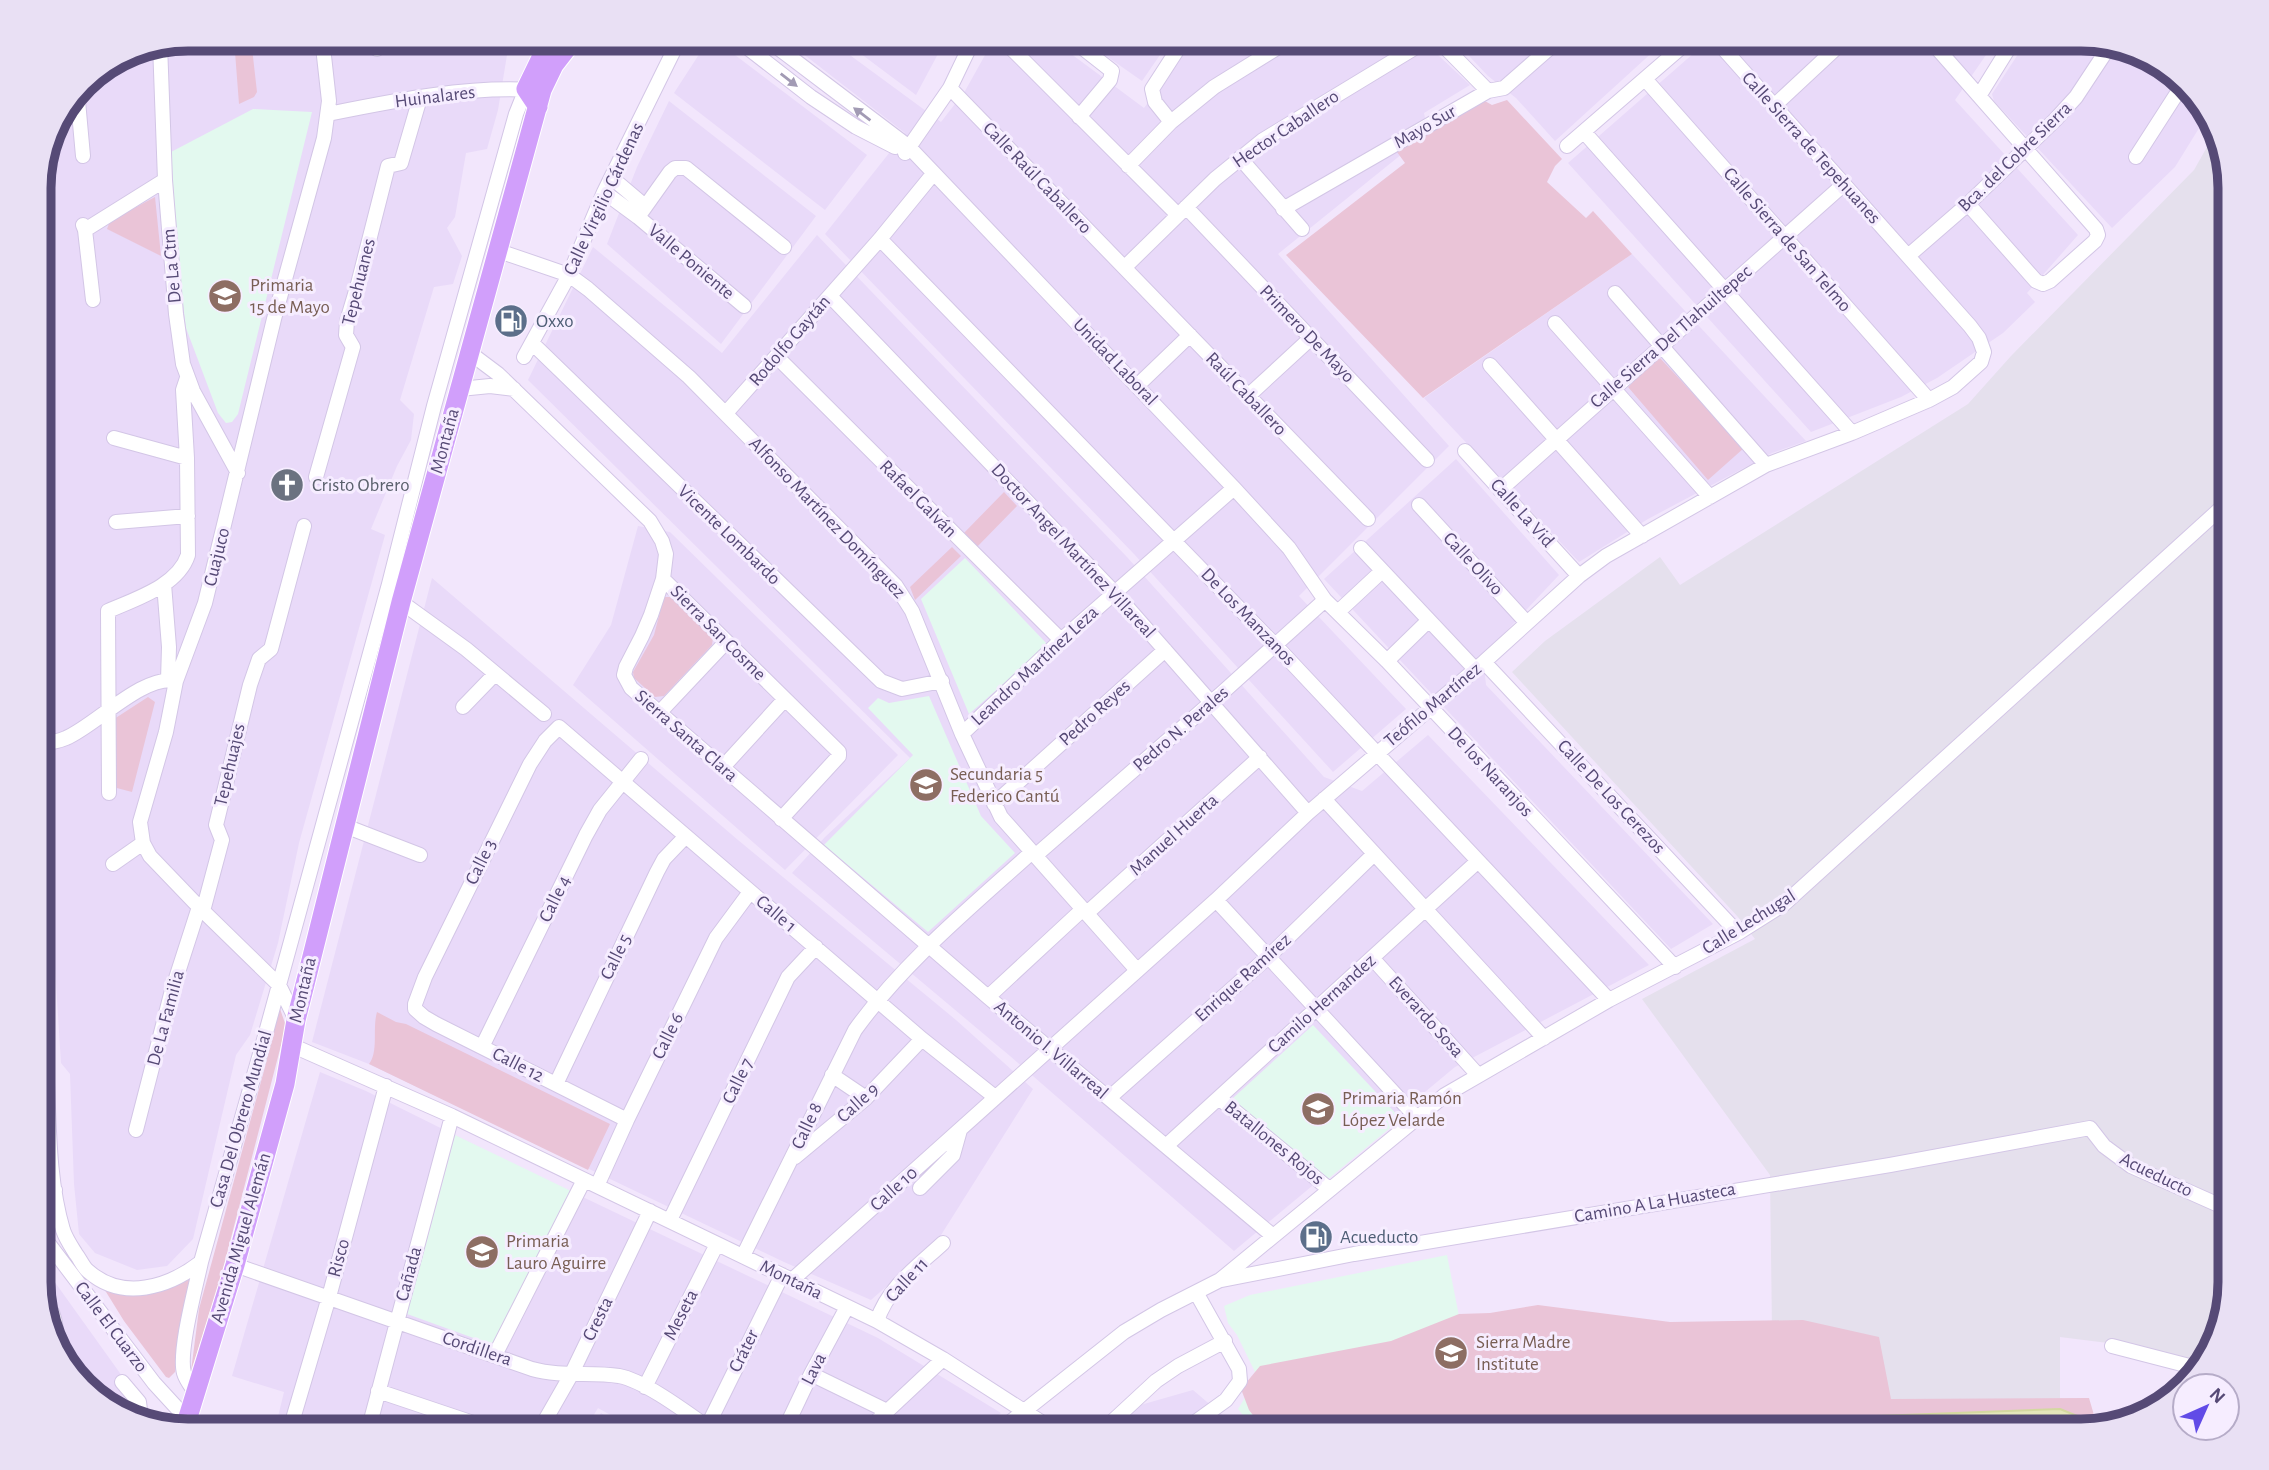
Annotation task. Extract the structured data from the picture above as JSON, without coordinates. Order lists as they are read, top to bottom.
{
  "streets": {
    "main road": ["Montaña", "Avenida Miguel Alemán"],
    "street": [
      "Huinalares",
      "Mayo Sur",
      "Hector Caballero",
      "Calle Sierra de Tepehuanes",
      "Bca. del Cobre Sierra",
      "Calle Raúl Caballero",
      "Calle Virgilio Cárdenas",
      "Calle Sierra de San Telmo",
      "Valle Poniente",
      "De La Ctm",
      "Tepehuanes",
      "Primero De Mayo",
      "Calle Sierra Del Tlahuiltepec",
      "Rodolfo Gaytán",
      "Unidad Laboral",
      "Raúl Caballero",
      "Rafael Galván",
      "Calle La Vid",
      "Alfonso Martínez Domínguez",
      "Vicente Lombardo",
      "Doctor Angel Martínez Villareal",
      "Cuajuco",
      "Calle Olivo",
      "De Los Manzanos",
      "Sierra San Cosme",
      "Leandro Martínez Leza",
      "Teófilo Martínez",
      "Pedro Reyes",
      "Pedro N. Perales",
      "Sierra Santa Clara",
      "Tepehuajes",
      "De los Naranjos",
      "Calle De Los Cerezos",
      "Manuel Huerta",
      "Calle 3",
      "Calle 4",
      "Calle 1",
      "Calle Lechugal",
      "Calle 5",
      "Enrique Ramírez",
      "Camilo Hernandez",
      "Everardo Sosa",
      "De La Familia",
      "Calle 6",
      "Antonio I. Villarreal",
      "Calle 12",
      "Calle 7",
      "Calle 9",
      "Casa Del Obrero Mundial",
      "Calle 8",
      "Batallones Rojos",
      "Acueducto",
      "Calle 10",
      "Camino A La Huasteca",
      "Risco",
      "Cañada",
      "Calle 11",
      "Meseta",
      "Cresta",
      "Calle El Cuarzo",
      "Cordillera",
      "Cráter",
      "Lava"
    ]
  },
  "crossings": [
    ["Huinalares", "Tepehuanes"],
    ["Huinalares", "Montaña"],
    ["Huinalares", "Cuajuco"],
    ["Hector Caballero", "Calle Raúl Caballero"],
    ["Hector Caballero", "Primero De Mayo"],
    ["Hector Caballero", "Raúl Caballero"],
    ["Calle Sierra de Tepehuanes", "Bca. del Cobre Sierra"],
    ["Calle Sierra de Tepehuanes", "Calle Sierra de San Telmo"],
    ["Calle Sierra de Tepehuanes", "Calle Sierra Del Tlahuiltepec"],
    ["Calle Sierra de Tepehuanes", "Teófilo Martínez"],
    ["Calle Raúl Caballero", "Raúl Caballero"],
    ["Calle Virgilio Cárdenas", "Valle Poniente"],
    ["Calle Virgilio Cárdenas", "Alfonso Martínez Domínguez"],
    ["Calle Virgilio Cárdenas", "Vicente Lombardo"],
    ["Calle Sierra de San Telmo", "Calle Sierra Del Tlahuiltepec"],
    ["Calle Sierra de San Telmo", "Teófilo Martínez"],
    ["De La Ctm", "Cuajuco"],
    ["Calle Sierra Del Tlahuiltepec", "Calle La Vid"],
    ["Rodolfo Gaytán", "Unidad Laboral"],
    ["Rodolfo Gaytán", "Rafael Galván"],
    ["Rodolfo Gaytán", "Alfonso Martínez Domínguez"],
    ["Rodolfo Gaytán", "Doctor Angel Martínez Villareal"],
    ["Rodolfo Gaytán", "De Los Manzanos"],
    ["Unidad Laboral", "Leandro Martínez Leza"],
    ["Unidad Laboral", "De los Naranjos"],
    ["Montaña", "Alfonso Martínez Domínguez"],
    ["Montaña", "Sierra San Cosme"],
    ["Montaña", "Calle 6"],
    ["Montaña", "Calle 7"],
    ["Montaña", "Casa Del Obrero Mundial"],
    ["Montaña", "Calle 8"],
    ["Montaña", "Calle 10"],
    ["Montaña", "Avenida Miguel Alemán"],
    ["Montaña", "Risco"],
    ["Montaña", "Cañada"],
    ["Montaña", "Calle 11"],
    ["Montaña", "Meseta"],
    ["Montaña", "Cresta"],
    ["Montaña", "Cráter"],
    ["Montaña", "Lava"],
    ["Rafael Galván", "Leandro Martínez Leza"],
    ["Calle La Vid", "Teófilo Martínez"],
    ["Alfonso Martínez Domínguez", "Vicente Lombardo"],
    ["Alfonso Martínez Domínguez", "Leandro Martínez Leza"],
    ["Alfonso Martínez Domínguez", "Teófilo Martínez"],
    ["Alfonso Martínez Domínguez", "Pedro Reyes"],
    ["Alfonso Martínez Domínguez", "Pedro N. Perales"],
    ["Alfonso Martínez Domínguez", "Manuel Huerta"],
    ["Doctor Angel Martínez Villareal", "Leandro Martínez Leza"],
    ["Doctor Angel Martínez Villareal", "Teófilo Martínez"],
    ["Doctor Angel Martínez Villareal", "Pedro Reyes"],
    ["Doctor Angel Martínez Villareal", "Pedro N. Perales"],
    ["Doctor Angel Martínez Villareal", "Manuel Huerta"],
    ["Calle Olivo", "Teófilo Martínez"],
    ["De Los Manzanos", "Leandro Martínez Leza"],
    ["De Los Manzanos", "Teófilo Martínez"],
    ["De Los Manzanos", "Pedro N. Perales"],
    ["De Los Manzanos", "Calle Lechugal"],
    ["De Los Manzanos", "Camilo Hernandez"],
    ["Sierra San Cosme", "Sierra Santa Clara"],
    ["Teófilo Martínez", "De los Naranjos"],
    ["Teófilo Martínez", "Calle De Los Cerezos"],
    ["Teófilo Martínez", "Calle 1"],
    ["Teófilo Martínez", "Antonio I. Villarreal"],
    ["Teófilo Martínez", "Calle 10"],
    ["Pedro N. Perales", "De los Naranjos"],
    ["Pedro N. Perales", "Calle 1"],
    ["Pedro N. Perales", "Antonio I. Villarreal"],
    ["Pedro N. Perales", "Calle 8"],
    ["Sierra Santa Clara", "Antonio I. Villarreal"],
    ["Tepehuajes", "De La Familia"],
    ["De los Naranjos", "Calle Lechugal"],
    ["Calle De Los Cerezos", "Calle Lechugal"],
    ["Manuel Huerta", "Antonio I. Villarreal"],
    ["Calle 3", "Calle 1"],
    ["Calle 3", "Calle 12"],
    ["Calle 4", "Calle 1"],
    ["Calle 4", "Calle 12"],
    ["Calle 1", "Calle 5"],
    ["Calle 1", "Calle 6"],
    ["Calle 1", "Calle 7"],
    ["Calle 1", "Calle 9"],
    ["Calle 1", "Calle 8"],
    ["Calle 1", "Calle 10"],
    ["Calle Lechugal", "Everardo Sosa"],
    ["Calle Lechugal", "Antonio I. Villarreal"],
    ["Calle Lechugal", "Batallones Rojos"],
    ["Calle Lechugal", "Camino A La Huasteca"],
    ["Calle 5", "Calle 12"],
    ["Enrique Ramírez", "Antonio I. Villarreal"],
    ["Camilo Hernandez", "Everardo Sosa"],
    ["Camilo Hernandez", "Antonio I. Villarreal"],
    ["Camilo Hernandez", "Batallones Rojos"],
    ["Calle 6", "Calle 12"],
    ["Calle 6", "Cordillera"],
    ["Calle 9", "Calle 8"],
    ["Acueducto", "Camino A La Huasteca"],
    ["Calle 10", "Cráter"],
    ["Avenida Miguel Alemán", "Cordillera"],
    ["Risco", "Cordillera"],
    ["Cañada", "Cordillera"],
    ["Meseta", "Cordillera"],
    ["Cresta", "Cordillera"]
  ],
  "places": {
    "school or university": [
      "Primaria 15 de Mayo",
      "Secundaria 5 Federico Cantú",
      "Primaria Ramón López Velarde",
      "Primaria Lauro Aguirre",
      "Sierra Madre Institute"
    ],
    "fuel station": ["Oxxo", "Acueducto"],
    "church": ["Cristo Obrero"]
  },
  "north": "top right"
}
